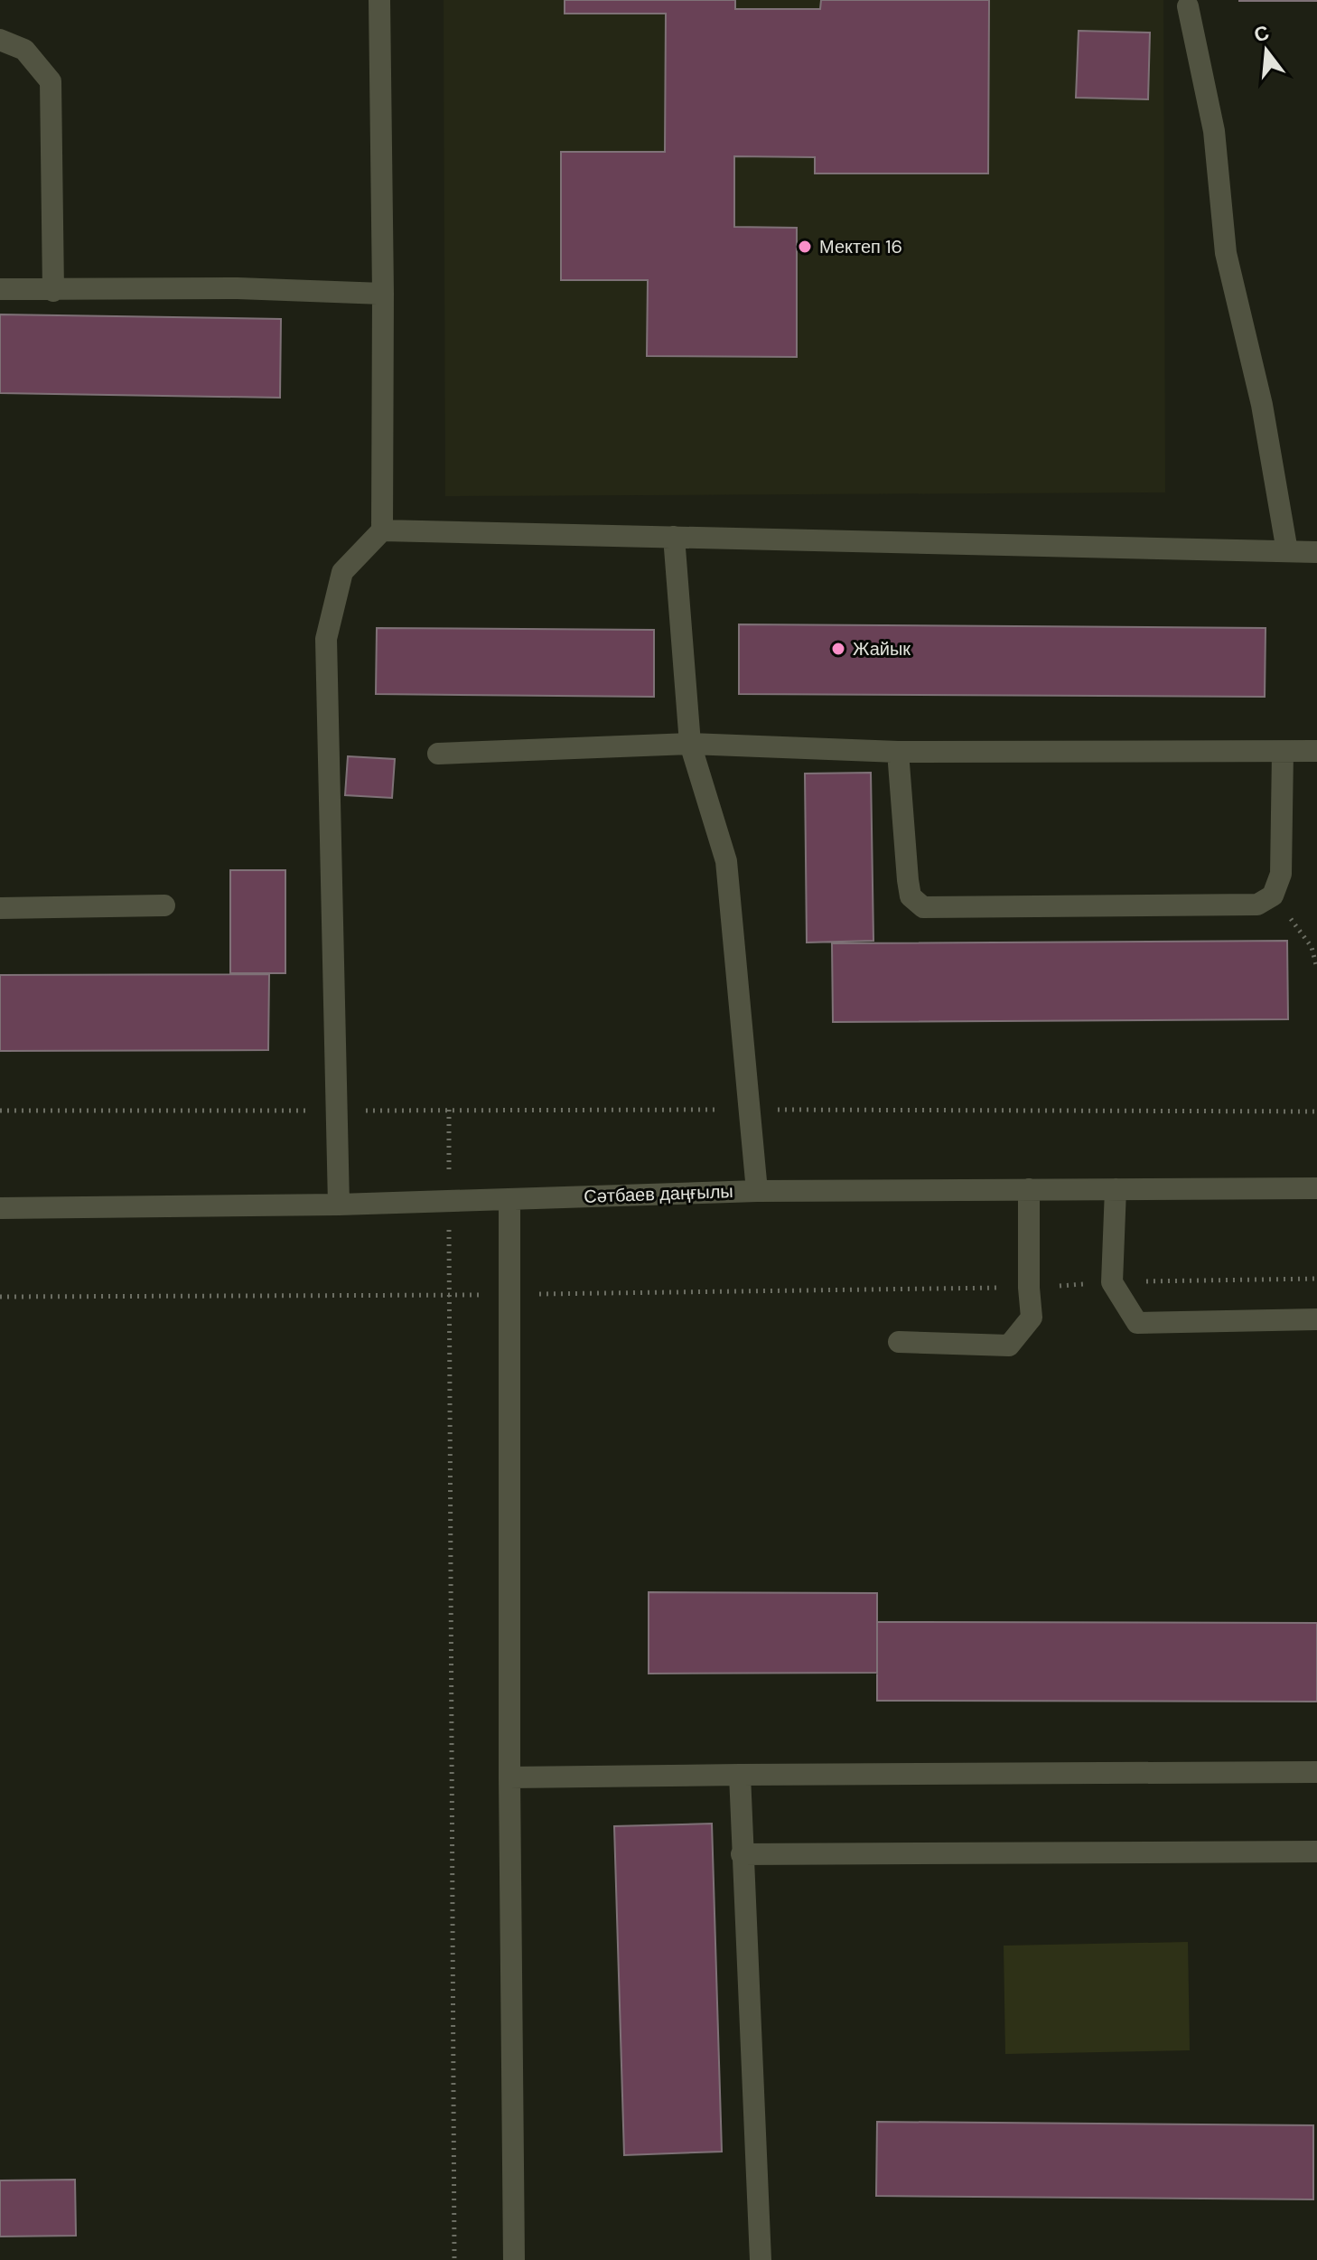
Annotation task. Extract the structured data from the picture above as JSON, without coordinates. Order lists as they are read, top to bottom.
{
  "streets": {
    "street": ["Сәтбаев даңғылы"]
  },
  "places": ["Мектеп 16", "Жайык"],
  "north": "top"
}
